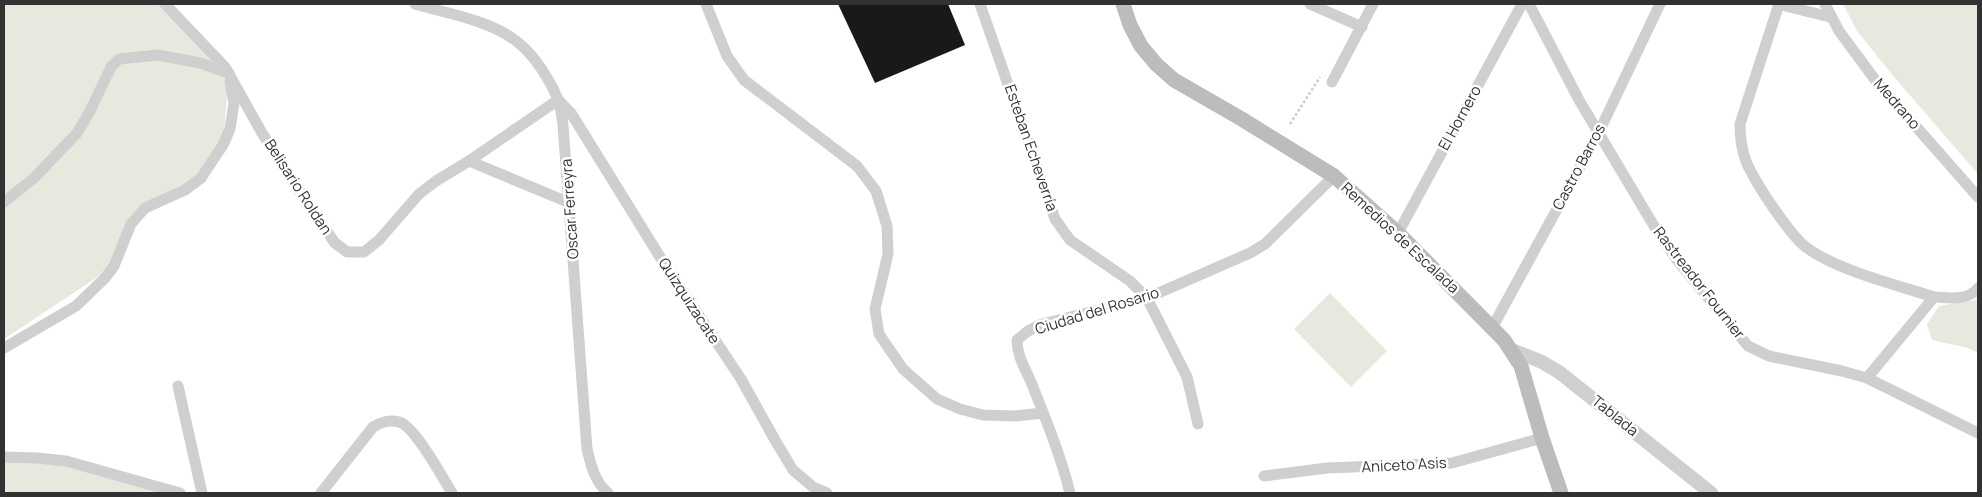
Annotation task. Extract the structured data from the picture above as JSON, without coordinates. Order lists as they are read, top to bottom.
{
  "streets": {
    "main road": ["Remedios de Escalada"],
    "street": [
      "Medrano",
      "El Hornero",
      "Esteban Echeverría",
      "Castro Barros",
      "Belisario Roldan",
      "Oscar Ferreyra",
      "Rastreador Fournier",
      "Quizquizacate",
      "Ciudad del Rosario",
      "Tablada",
      "Aniceto Asis"
    ]
  },
  "crossings": [
    ["El Hornero", "Remedios de Escalada"],
    ["Esteban Echeverría", "Ciudad del Rosario"],
    ["Castro Barros", "Remedios de Escalada"],
    ["Castro Barros", "Rastreador Fournier"],
    ["Oscar Ferreyra", "Quizquizacate"],
    ["Remedios de Escalada", "Ciudad del Rosario"],
    ["Remedios de Escalada", "Tablada"],
    ["Remedios de Escalada", "Aniceto Asis"]
  ]
}
